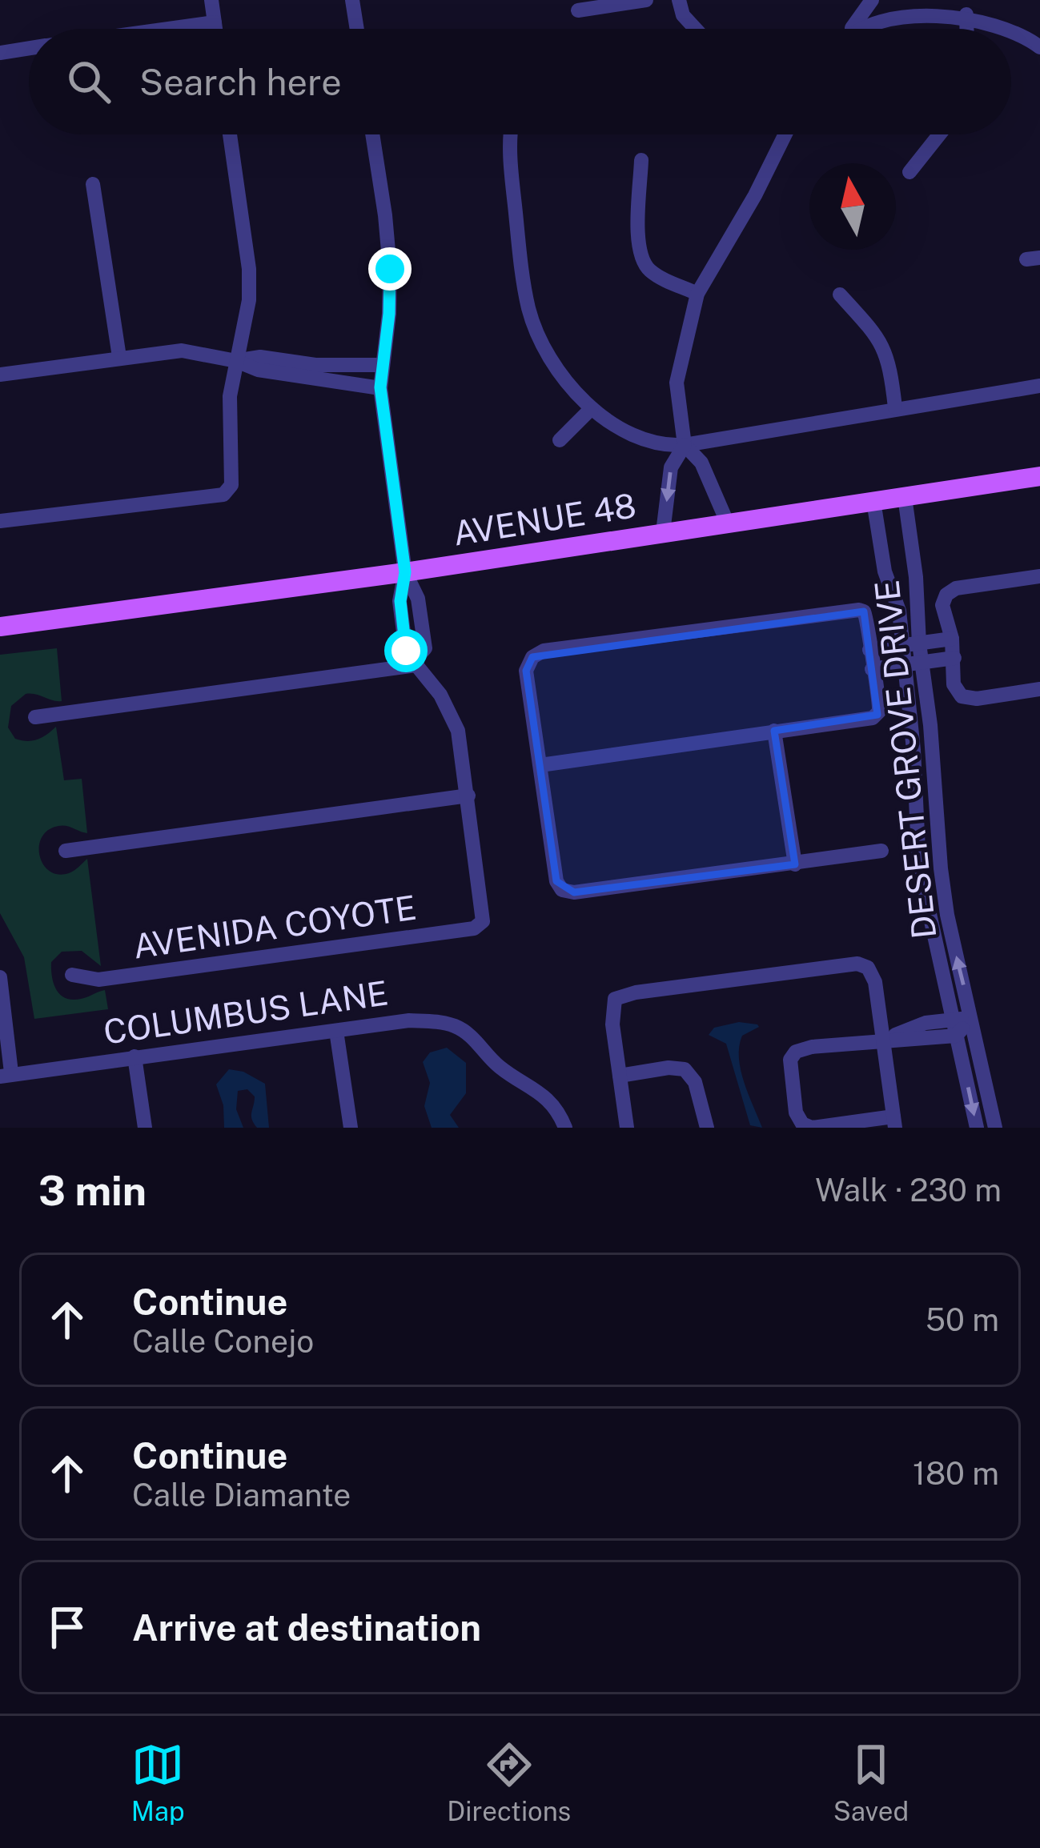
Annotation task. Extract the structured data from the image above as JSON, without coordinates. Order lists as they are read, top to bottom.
{
  "streets": {
    "main road": ["AVENUE 48"],
    "street": ["DESERT GROVE DRIVE", "AVENIDA COYOTE", "COLUMBUS LANE"]
  },
  "crossings": [
    ["AVENUE 48", "DESERT GROVE DRIVE"]
  ],
  "north": "top",
  "page": {
    "search": "Search here",
    "heading": ["3 min", "Walk · 230 m"],
    "list": [
      ["Continue", "Calle Conejo", "50 m"],
      ["Continue", "Calle Diamante", "180 m"],
      "Arrive at destination"
    ],
    "nav": ["Map", "Directions", "Saved"]
  }
}
